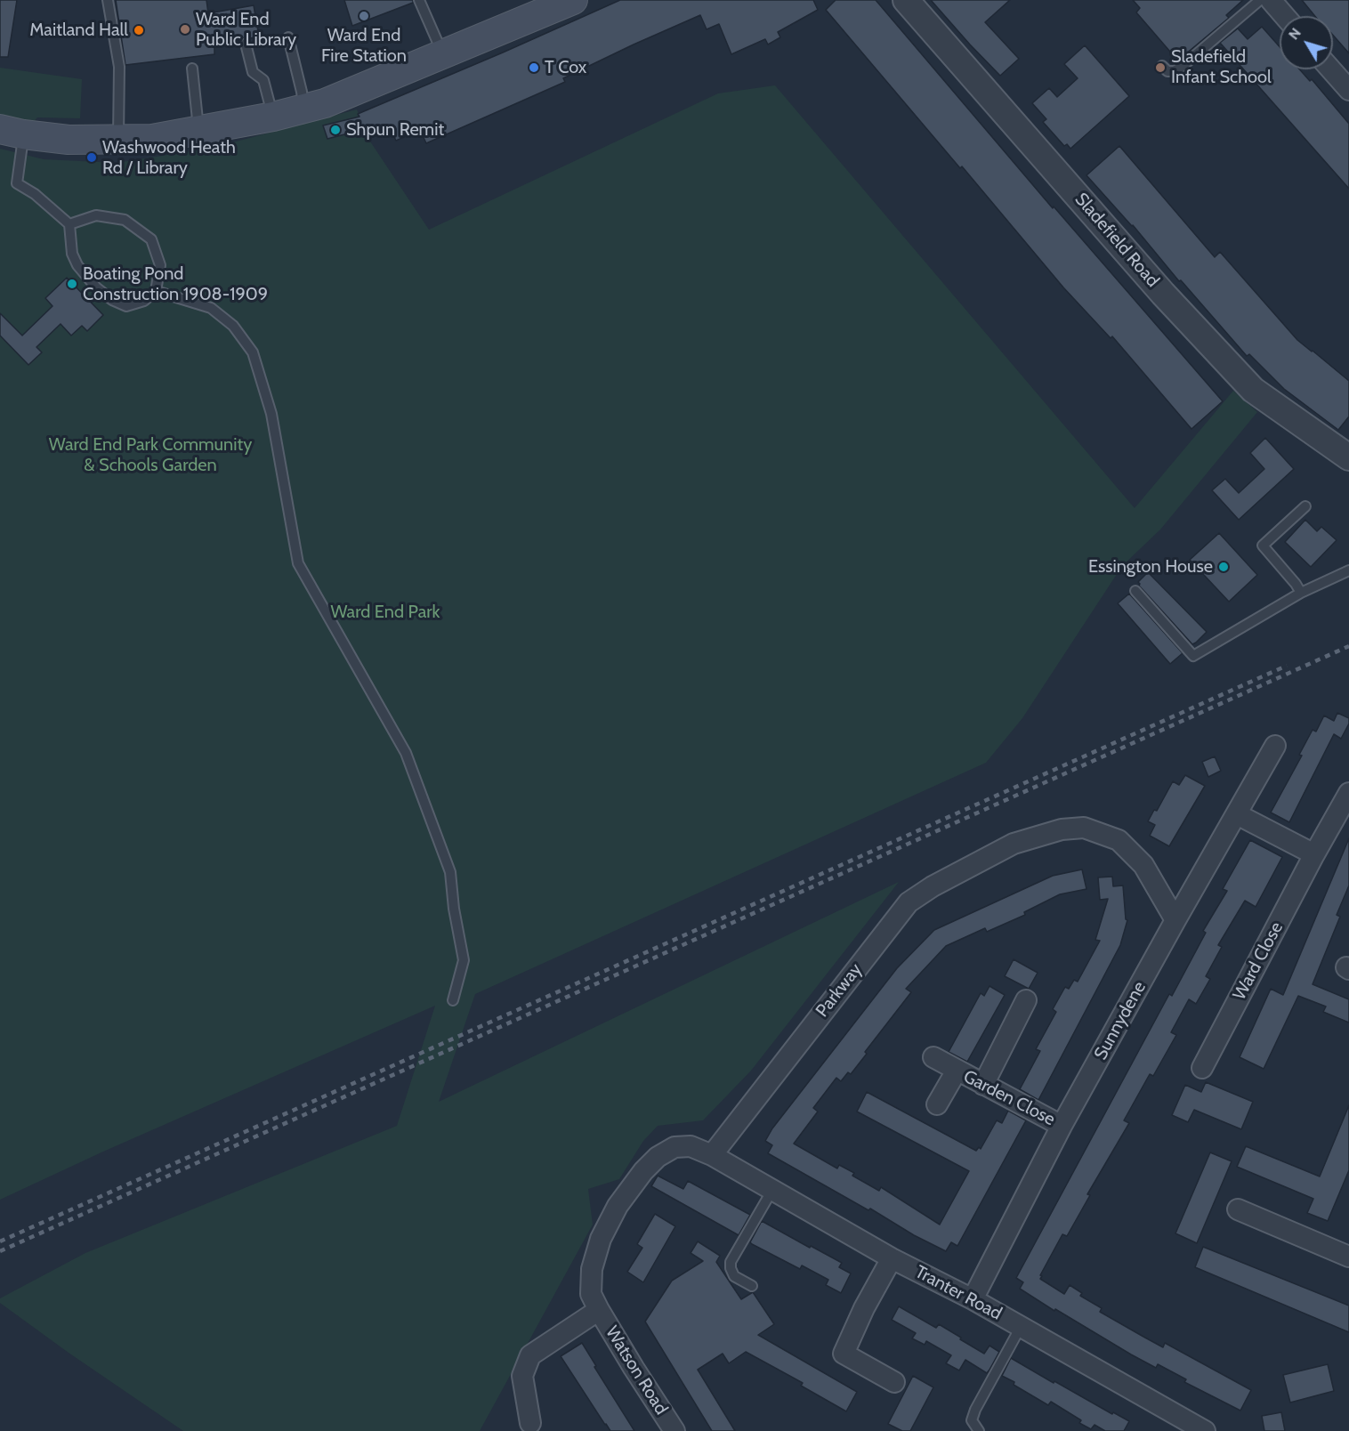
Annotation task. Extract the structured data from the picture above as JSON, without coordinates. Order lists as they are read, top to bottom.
{
  "streets": {
    "street": [
      "Sladefield Road",
      "Ward Close",
      "Parkway",
      "Sunnydene",
      "Garden Close",
      "Tranter Road",
      "Watson Road"
    ]
  },
  "crossings": [
    ["Parkway", "Sunnydene"],
    ["Parkway", "Tranter Road"],
    ["Sunnydene", "Garden Close"],
    ["Sunnydene", "Tranter Road"]
  ],
  "parks": ["Ward End Park Community & Schools Garden", "Ward End Park"],
  "places": [
    "Ward End Fire Station",
    "Ward End Public Library",
    "Maitland Hall",
    "T Cox",
    "Sladefield Infant School",
    "Shpun Remit",
    "Washwood Heath Rd / Library",
    "Boating Pond Construction 1908-1909",
    "Essington House"
  ],
  "north": "top left"
}
